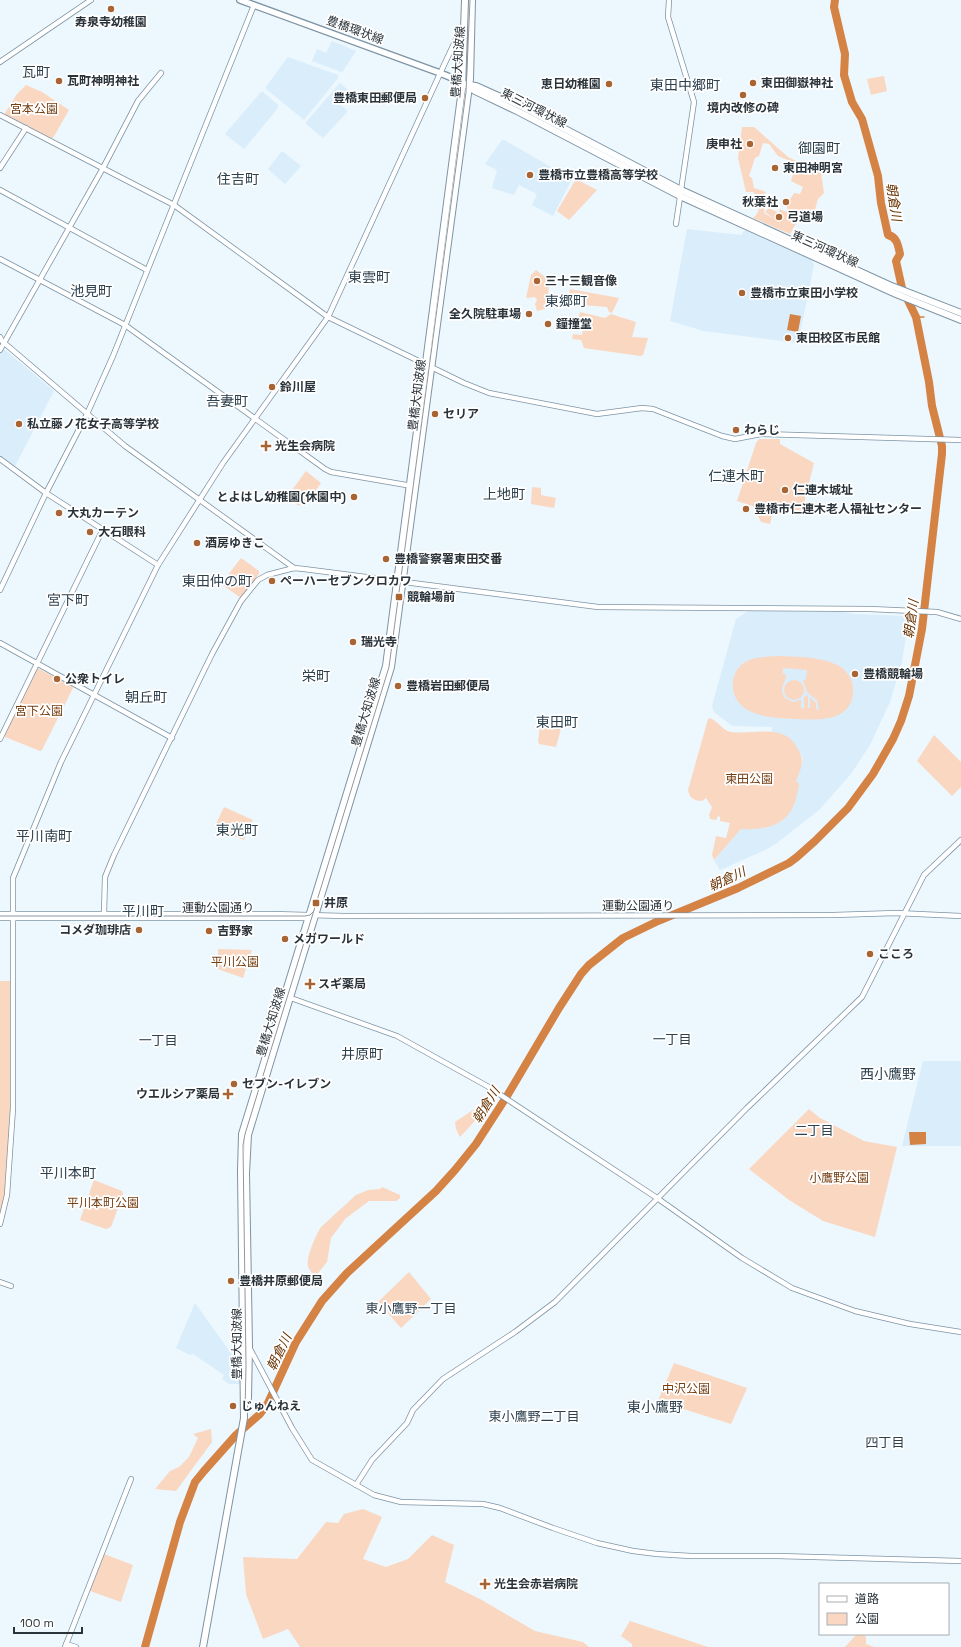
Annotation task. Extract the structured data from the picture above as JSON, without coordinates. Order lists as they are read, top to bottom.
{
  "streets": {
    "main road": ["豊橋環状線", "豊橋大知波線", "東三河環状線"],
    "street": ["運動公園通り"]
  },
  "crossings": [
    ["豊橋環状線", "豊橋大知波線"],
    ["豊橋環状線", "東三河環状線"],
    ["豊橋大知波線", "東三河環状線"],
    ["豊橋大知波線", "運動公園通り"]
  ],
  "districts": [
    "瓦町",
    "東田中郷町",
    "御園町",
    "住吉町",
    "東雲町",
    "池見町",
    "東郷町",
    "吾妻町",
    "仁連木町",
    "上地町",
    "東田仲の町",
    "宮下町",
    "栄町",
    "朝丘町",
    "東田町",
    "東光町",
    "平川南町",
    "平川町",
    "一丁目",
    "一丁目",
    "井原町",
    "西小鷹野",
    "二丁目",
    "平川本町",
    "東小鷹野一丁目",
    "東小鷹野",
    "東小鷹野二丁目",
    "四丁目"
  ],
  "water": ["朝倉川"],
  "parks": [
    "宮本公園",
    "宮下公園",
    "東田公園",
    "平川公園",
    "小鷹野公園",
    "平川本町公園",
    "中沢公園"
  ],
  "places": {
    "other": [
      "寿泉寺幼稚園",
      "瓦町神明神社",
      "東田御嶽神社",
      "恵日幼稚園",
      "境内改修の碑",
      "豊橋東田郵便局",
      "庚申社",
      "東田神明宮",
      "豊橋市立豊橋高等学校",
      "秋葉社",
      "弓道場",
      "三十三観音像",
      "豊橋市立東田小学校",
      "全久院駐車場",
      "鐘撞堂",
      "東田校区市民館",
      "鈴川屋",
      "セリア",
      "私立藤ノ花女子高等学校",
      "わらじ",
      "仁連木城址",
      "とよはし幼稚園(休園中)",
      "豊橋市仁連木老人福祉センター",
      "大丸カーテン",
      "大石眼科",
      "酒房ゆきこ",
      "豊橋警察署東田交番",
      "ペーハーセブンクロカワ",
      "瑞光寺",
      "豊橋競輪場",
      "公衆トイレ",
      "豊橋岩田郵便局",
      "コメダ珈琲店",
      "吉野家",
      "メガワールド",
      "こころ",
      "セブン-イレブン",
      "豊橋井原郵便局",
      "じゅんねえ"
    ],
    "health": [
      "光生会病院",
      "スギ薬局",
      "ウエルシア薬局",
      "光生会赤岩病院"
    ],
    "transit": ["競輪場前", "井原"]
  },
  "legend": ["道路", "公園"],
  "scale_bar": "100 m"
}
